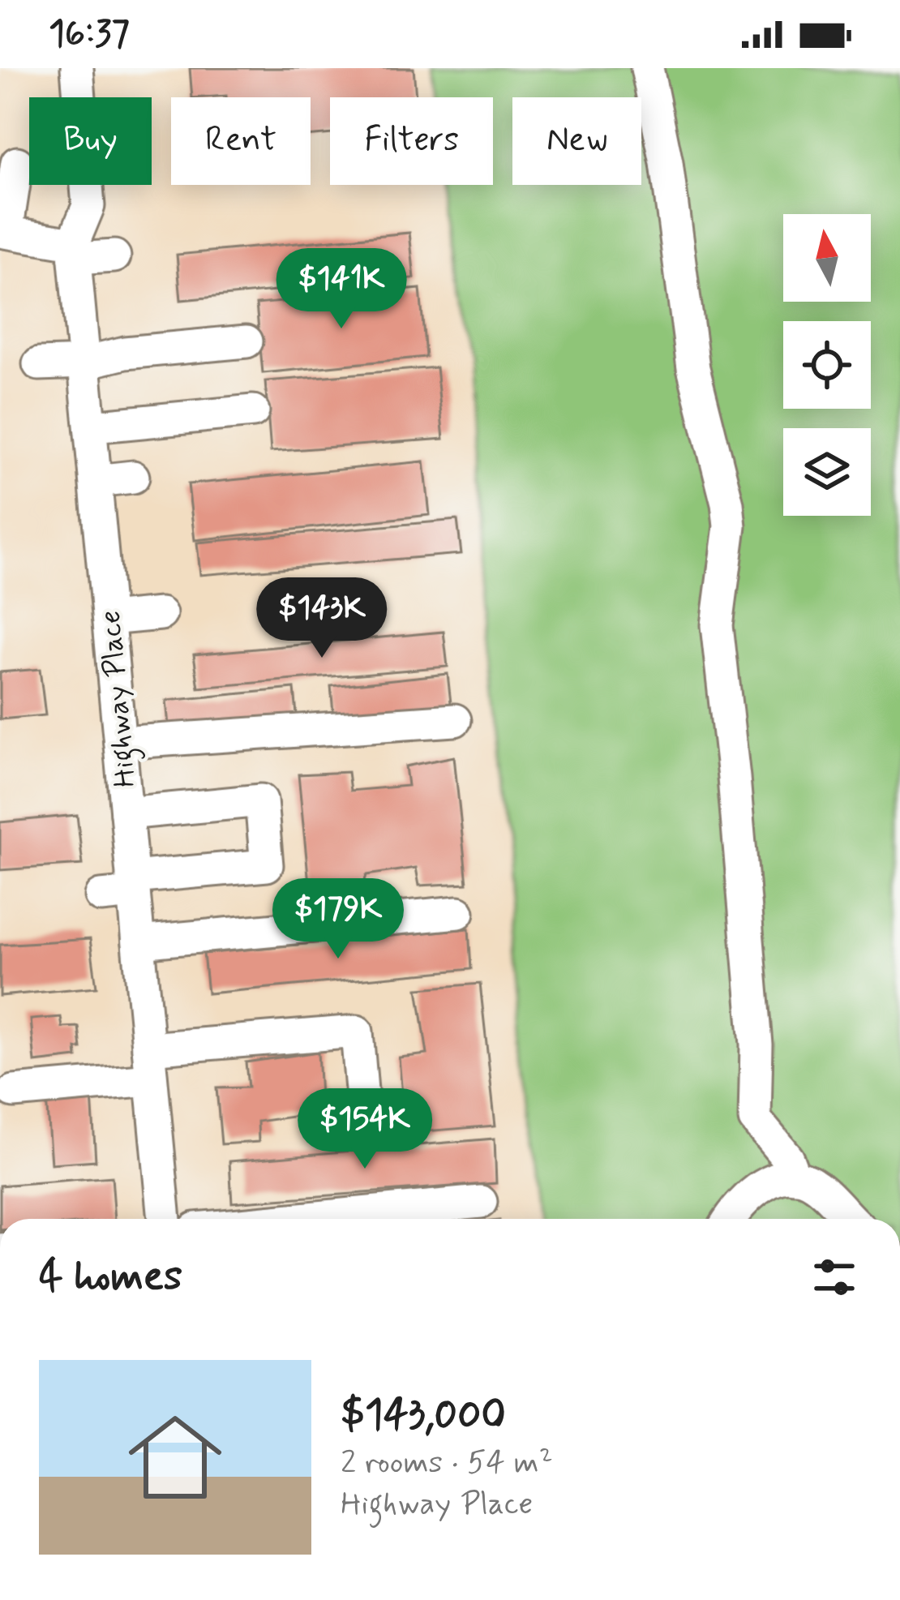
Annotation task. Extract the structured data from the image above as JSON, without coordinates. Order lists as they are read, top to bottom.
{
  "streets": {
    "street": ["Highway Place"]
  },
  "north": "top",
  "page": {
    "status": "16:37",
    "chip": [
      "Buy",
      "Rent",
      "Filters",
      "New"
    ],
    "price": [
      "$141K",
      "$143K",
      "$179K",
      "$154K"
    ],
    "heading": "4 homes",
    "list": [
      {
        "name": "$143,000",
        "note": "2 rooms · 54 m² · Highway Place"
      }
    ]
  }
}
